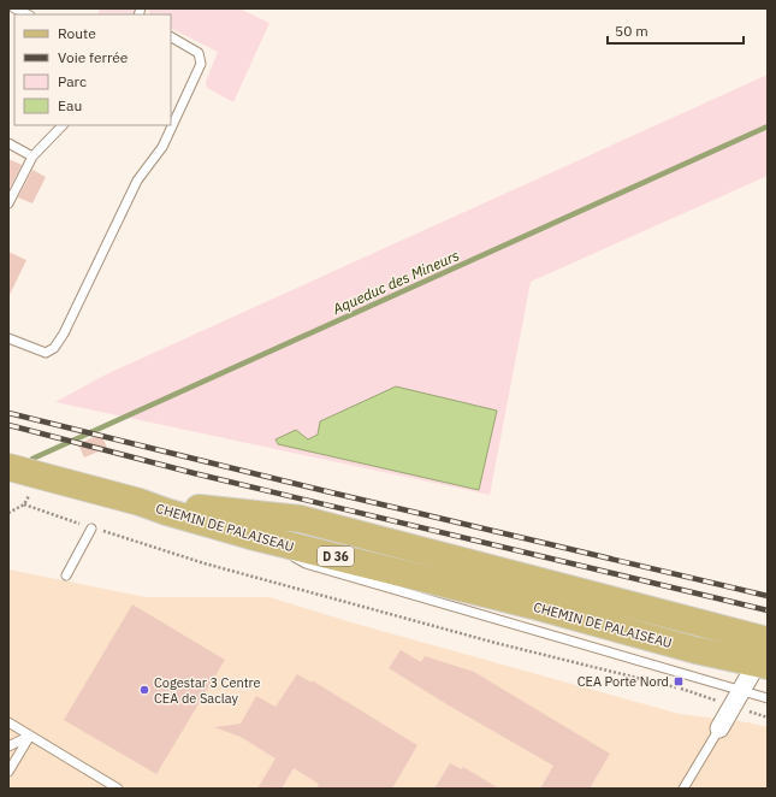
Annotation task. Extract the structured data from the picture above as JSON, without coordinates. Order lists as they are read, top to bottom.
{
  "streets": {
    "main road": ["CHEMIN DE PALAISEAU", "D 36"]
  },
  "crossings": [
    ["CHEMIN DE PALAISEAU", "D 36"]
  ],
  "water": ["Aqueduc des Mineurs"],
  "places": {
    "transit": ["CEA Porte Nord"],
    "other": ["Cogestar 3 Centre CEA de Saclay"]
  },
  "legend": [
    "Route",
    "Voie ferrée",
    "Parc",
    "Eau"
  ],
  "scale_bar": "50 m"
}
